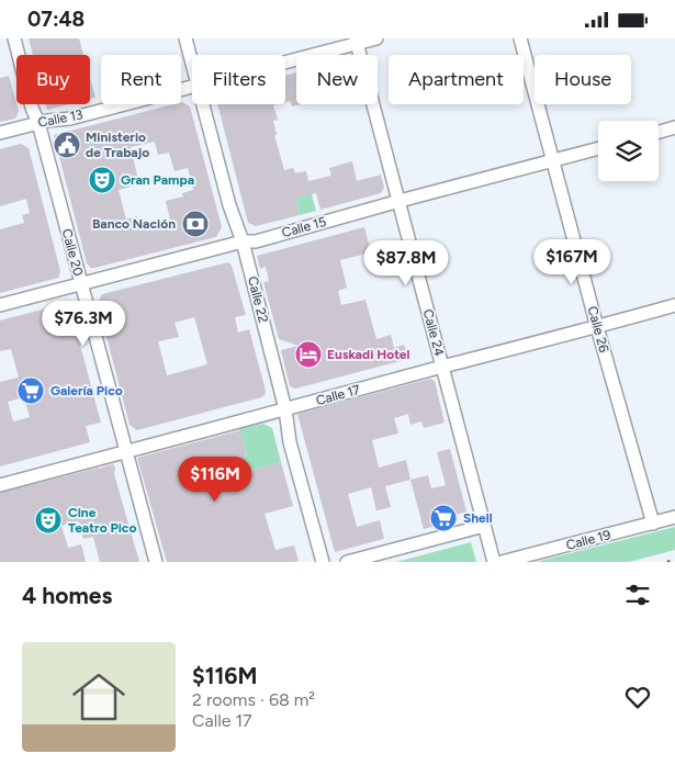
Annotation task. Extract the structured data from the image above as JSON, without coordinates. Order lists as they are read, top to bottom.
{
  "streets": {
    "street": [
      "Calle 13",
      "Calle 15",
      "Calle 20",
      "Calle 22",
      "Calle 26",
      "Calle 24",
      "Calle 17",
      "Calle 19"
    ]
  },
  "crossings": [
    ["Calle 13", "Calle 20"],
    ["Calle 13", "Calle 24"],
    ["Calle 15", "Calle 20"],
    ["Calle 15", "Calle 22"],
    ["Calle 15", "Calle 26"],
    ["Calle 15", "Calle 24"],
    ["Calle 20", "Calle 17"],
    ["Calle 22", "Calle 17"],
    ["Calle 26", "Calle 17"],
    ["Calle 26", "Calle 19"],
    ["Calle 24", "Calle 17"]
  ],
  "places": {
    "public building": ["Ministerio de Trabajo"],
    "theatre": ["Gran Pampa", "Cine Teatro Pico"],
    "bank": ["Banco Nación"],
    "hotel": ["Euskadi Hotel"],
    "supermarket": ["Galería Pico", "Shell"]
  },
  "page": {
    "status": "07:48",
    "chip": [
      "Buy",
      "Rent",
      "Filters",
      "New",
      "Apartment",
      "House"
    ],
    "price": [
      "$167M",
      "$87.8M",
      "$76.3M",
      "$116M"
    ],
    "heading": "4 homes",
    "list": [
      {
        "name": "$116M",
        "note": "2 rooms · 68 m² · Calle 17"
      }
    ]
  }
}
